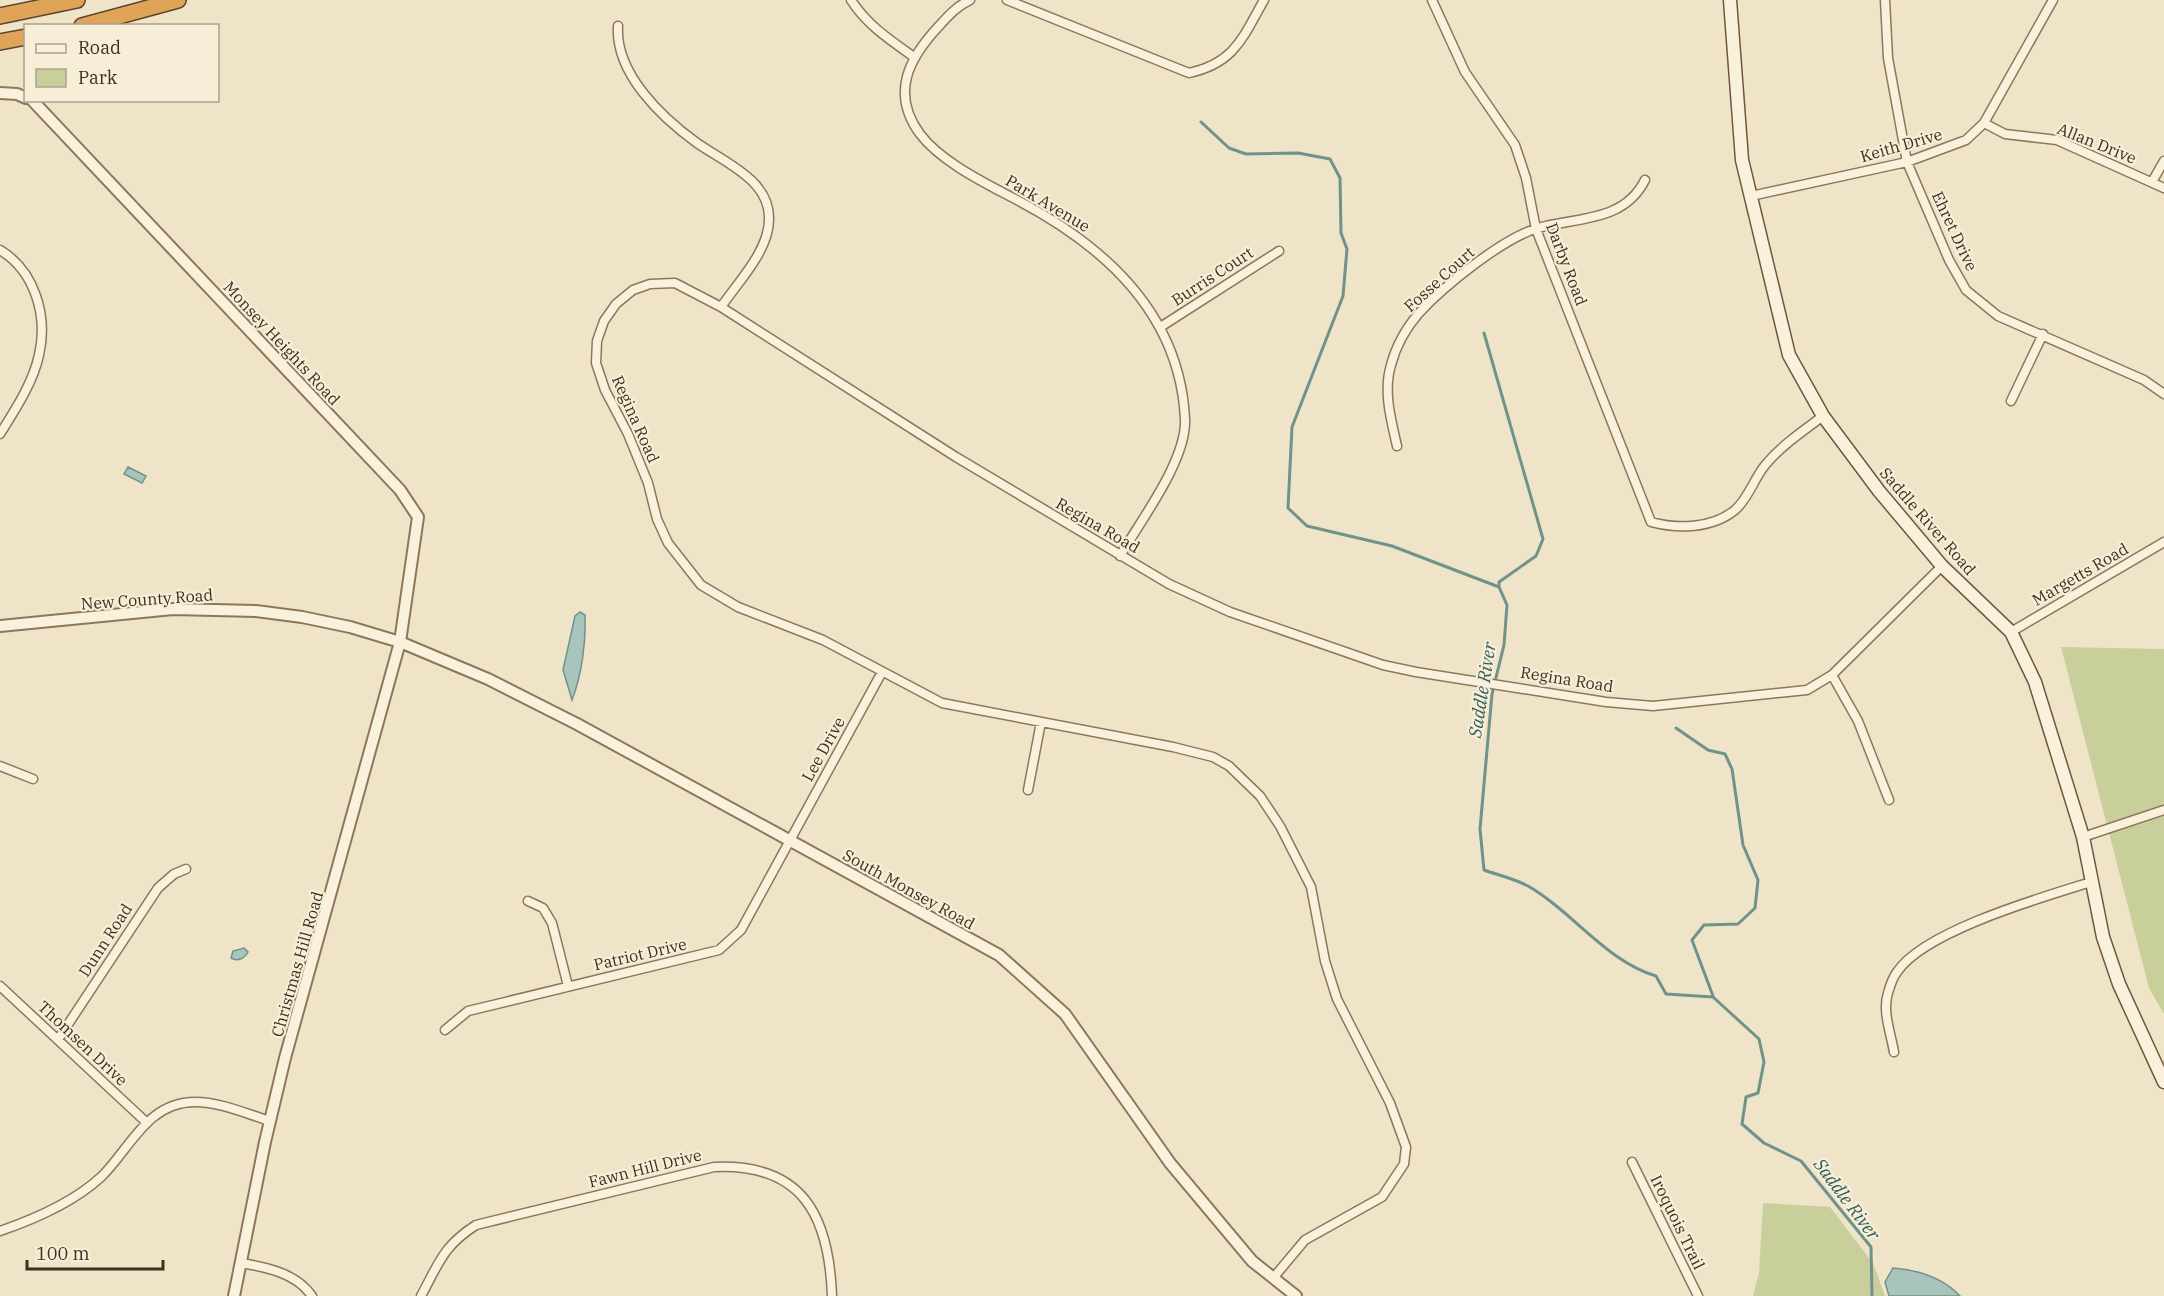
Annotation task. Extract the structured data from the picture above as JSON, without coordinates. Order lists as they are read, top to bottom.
{
  "streets": {
    "main road": ["Saddle River Road"],
    "street": [
      "Allan Drive",
      "Keith Drive",
      "Park Avenue",
      "Ehret Drive",
      "Darby Road",
      "Burris Court",
      "Fosse Court",
      "Monsey Heights Road",
      "Regina Road",
      "Margetts Road",
      "New County Road",
      "Lee Drive",
      "South Monsey Road",
      "Dunn Road",
      "Patriot Drive",
      "Christmas Hill Road",
      "Thomsen Drive",
      "Fawn Hill Drive",
      "Iroquois Trail"
    ]
  },
  "crossings": [
    ["Allan Drive", "Keith Drive"],
    ["Keith Drive", "Ehret Drive"],
    ["Keith Drive", "Saddle River Road"],
    ["Park Avenue", "Burris Court"],
    ["Park Avenue", "Regina Road"],
    ["Darby Road", "Fosse Court"],
    ["Darby Road", "Saddle River Road"],
    ["Monsey Heights Road", "New County Road"],
    ["Monsey Heights Road", "South Monsey Road"],
    ["Monsey Heights Road", "Christmas Hill Road"],
    ["Regina Road", "Saddle River Road"],
    ["Regina Road", "Lee Drive"],
    ["Regina Road", "South Monsey Road"],
    ["Saddle River Road", "Margetts Road"],
    ["New County Road", "South Monsey Road"],
    ["New County Road", "Christmas Hill Road"],
    ["Lee Drive", "South Monsey Road"],
    ["Lee Drive", "Patriot Drive"],
    ["South Monsey Road", "Patriot Drive"],
    ["South Monsey Road", "Christmas Hill Road"],
    ["Dunn Road", "Thomsen Drive"]
  ],
  "water": ["Saddle River"],
  "legend": ["Road", "Park"],
  "scale_bar": "100 m"
}
